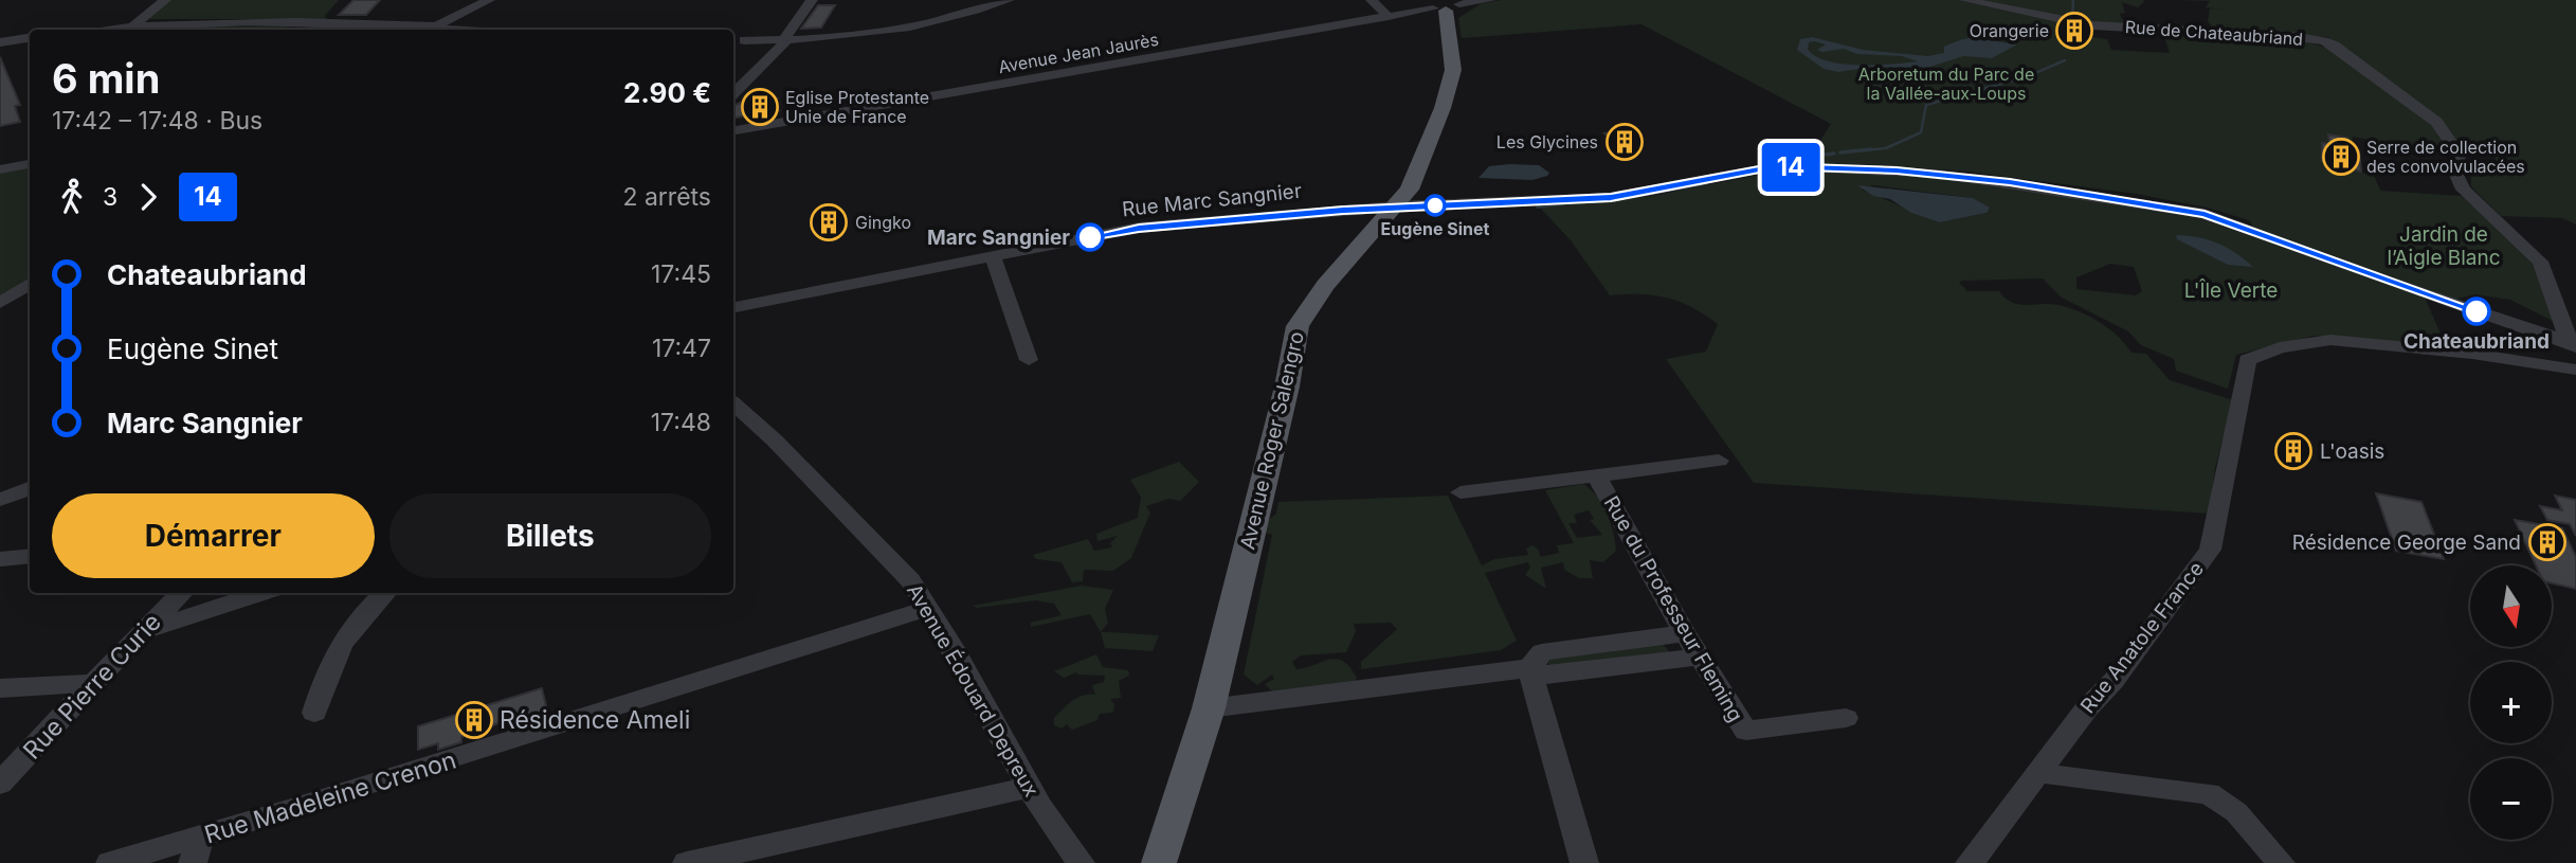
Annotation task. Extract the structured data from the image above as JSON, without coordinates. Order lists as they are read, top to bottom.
{
  "streets": {
    "main road": ["Avenue Roger Salengro"],
    "street": [
      "Rue de Chateaubriand",
      "Avenue Jean Jaurès",
      "Rue Marc Sangnier",
      "Rue du Professeur Fleming",
      "Rue Anatole France",
      "Rue Pierre Curie",
      "Avenue Édouard Depreux",
      "Rue Madeleine Crenon"
    ]
  },
  "crossings": [
    ["Rue de Chateaubriand", "Rue Marc Sangnier"],
    ["Avenue Jean Jaurès", "Avenue Roger Salengro"],
    ["Rue Marc Sangnier", "Avenue Roger Salengro"],
    ["Avenue Édouard Depreux", "Rue Madeleine Crenon"]
  ],
  "parks": ["Arboretum du Parc de la Vallée-aux-Loups", "Jardin de l’Aigle Blanc", "L'Île Verte"],
  "places": {
    "building": [
      "Orangerie",
      "Eglise Protestante Unie de France",
      "Les Glycines",
      "Serre de collection des convolvulacées",
      "Gingko",
      "L'oasis",
      "Résidence George Sand",
      "Résidence Ameli"
    ],
    "other": ["Eugène Sinet", "Marc Sangnier", "Chateaubriand"]
  },
  "lines": ["bus line 14"],
  "north": "bottom",
  "page": {
    "on_map": "14",
    "heading": ["6 min", "17:42 – 17:48 · Bus", "2.90 €"],
    "legs": ["3", "14", "2 arrêts"],
    "list": [
      {
        "name": "Chateaubriand",
        "value": "17:45"
      },
      {
        "name": "Eugène Sinet",
        "value": "17:47"
      },
      {
        "name": "Marc Sangnier",
        "value": "17:48"
      }
    ],
    "buttons": ["Démarrer", "Billets"],
    "map_buttons": ["+", "−"]
  }
}
